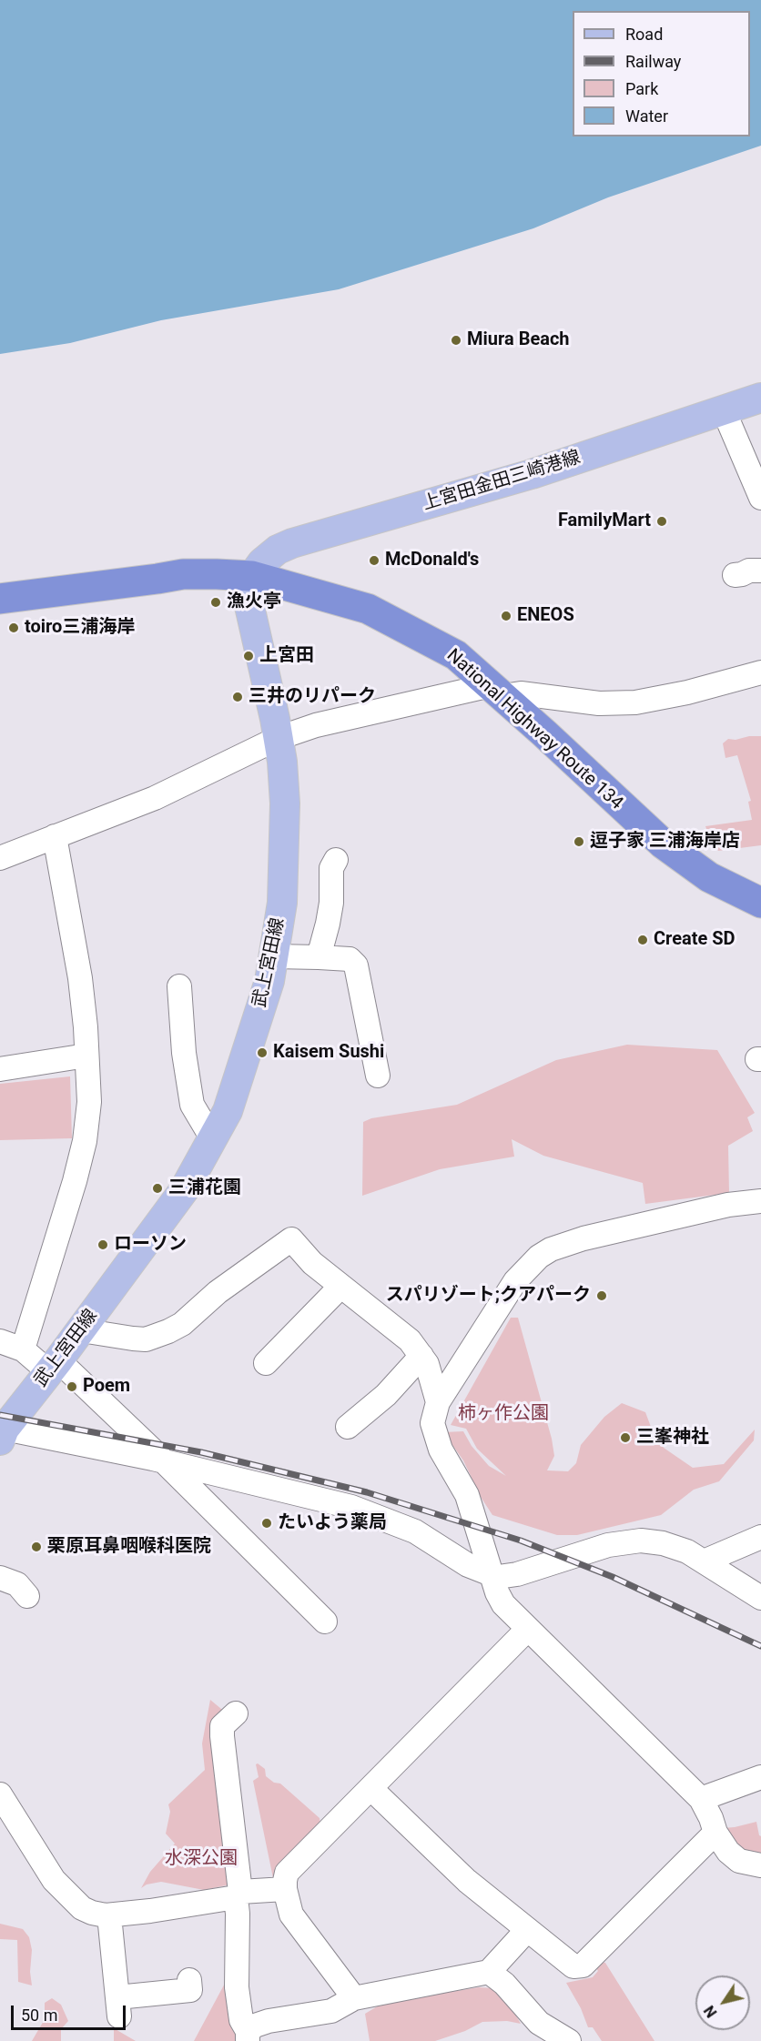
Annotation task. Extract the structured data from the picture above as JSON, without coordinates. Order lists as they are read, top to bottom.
{
  "streets": {
    "highway": ["National Highway Route 134"],
    "main road": ["上宮田金田三崎港線", "武上宮田線"]
  },
  "crossings": [
    ["上宮田金田三崎港線", "National Highway Route 134"],
    ["上宮田金田三崎港線", "武上宮田線"],
    ["National Highway Route 134", "武上宮田線"]
  ],
  "parks": ["柿ヶ作公園", "水深公園"],
  "places": [
    "Miura Beach",
    "FamilyMart",
    "McDonald's",
    "漁火亭",
    "ENEOS",
    "toiro三浦海岸",
    "上宮田",
    "三井のリパーク",
    "逗子家 三浦海岸店",
    "Create SD",
    "Kaisem Sushi",
    "三浦花園",
    "ローソン",
    "スパリゾート;クアパーク",
    "Poem",
    "三峯神社",
    "たいよう薬局",
    "栗原耳鼻咽喉科医院"
  ],
  "legend": [
    "Road",
    "Railway",
    "Park",
    "Water"
  ],
  "scale_bar": "50 m",
  "north": "bottom left"
}
